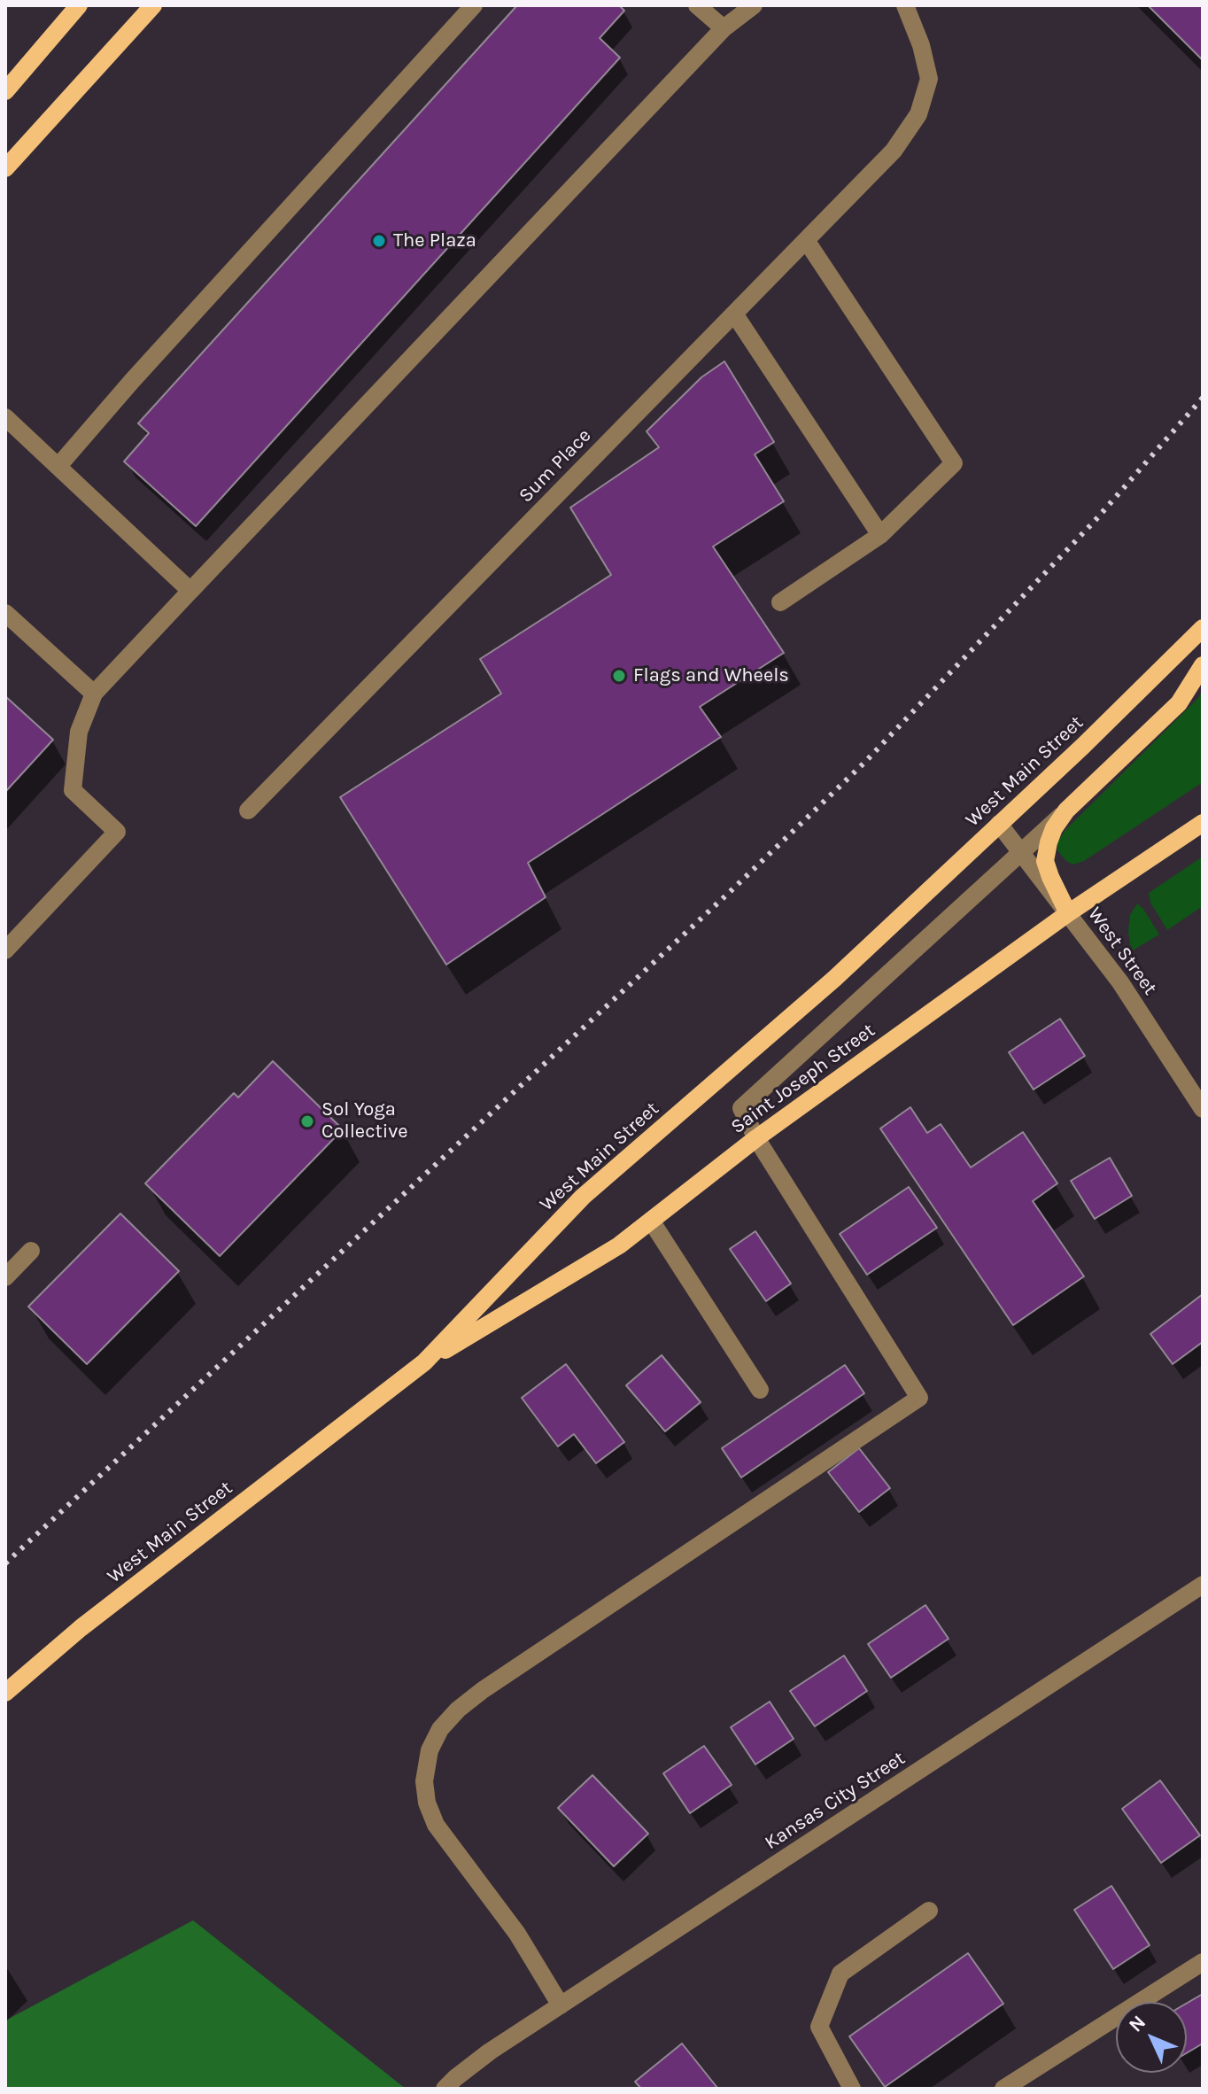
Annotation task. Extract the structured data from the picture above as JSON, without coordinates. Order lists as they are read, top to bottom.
{
  "streets": {
    "main road": ["West Main Street", "Saint Joseph Street"],
    "street": ["Sum Place", "West Street", "Kansas City Street"]
  },
  "crossings": [
    ["West Main Street", "West Street"],
    ["West Main Street", "Saint Joseph Street"],
    ["West Street", "Saint Joseph Street"]
  ],
  "places": ["The Plaza", "Flags and Wheels", "Sol Yoga Collective"],
  "north": "top left"
}
